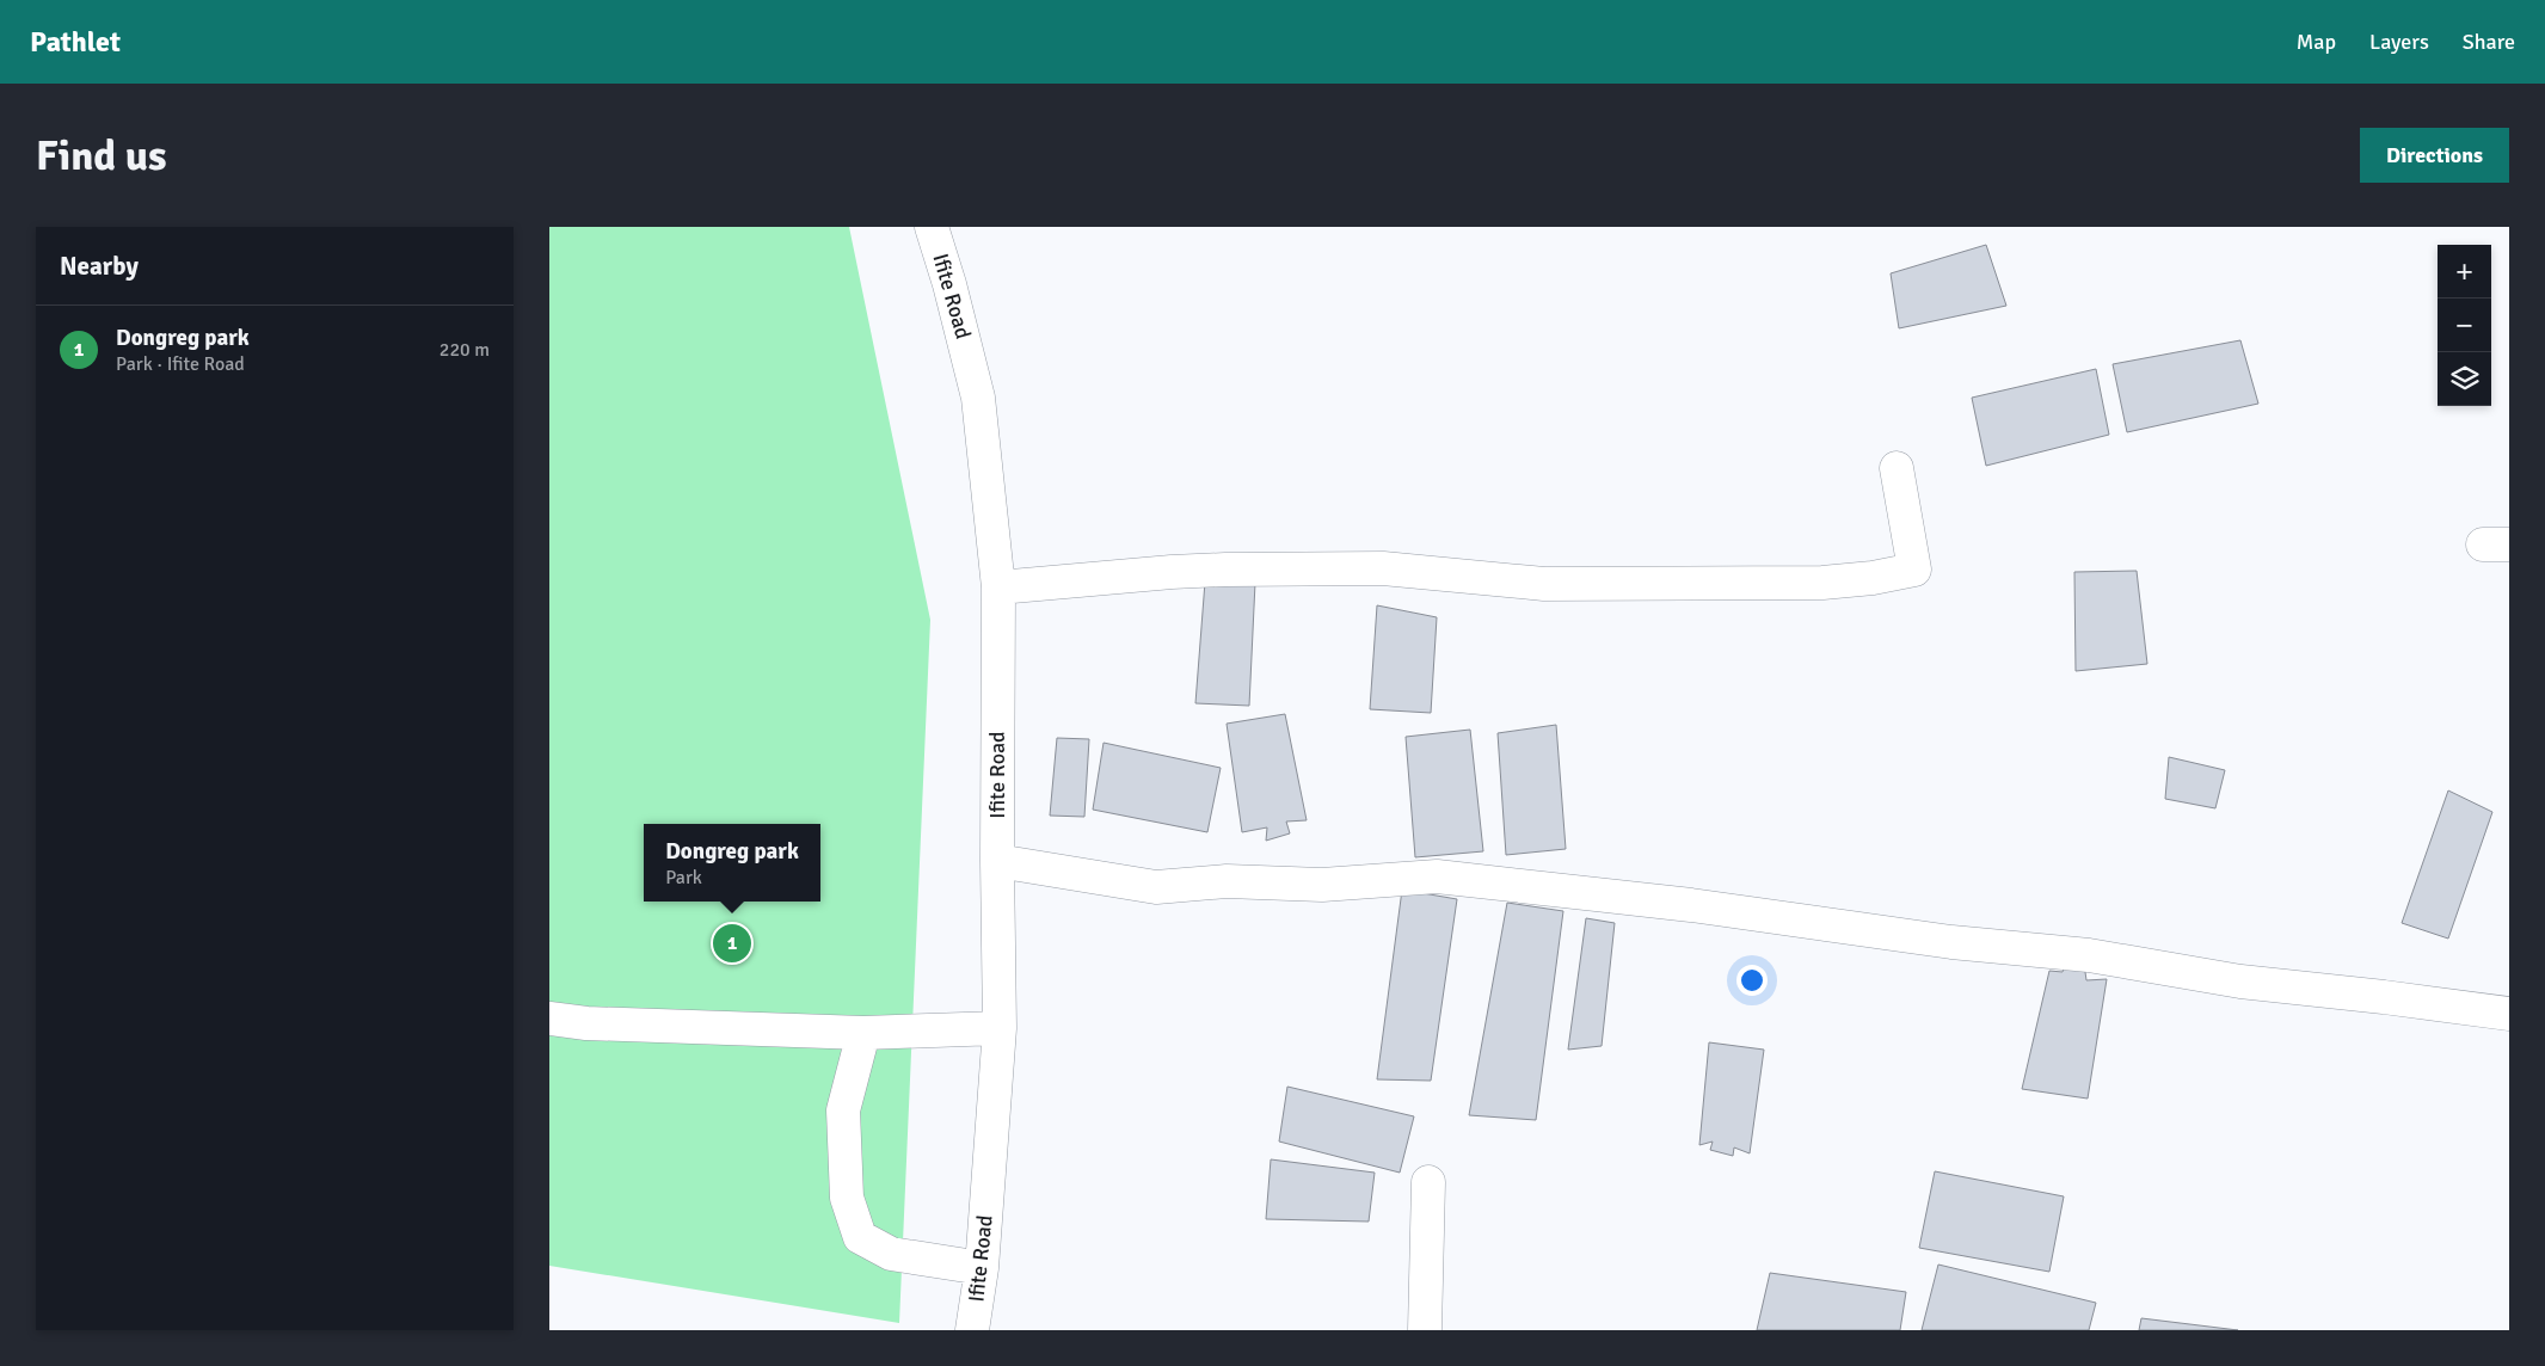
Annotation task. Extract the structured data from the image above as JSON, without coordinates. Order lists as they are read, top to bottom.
{
  "streets": {
    "street": ["Ifite Road"]
  },
  "page": {
    "header": "Pathlet",
    "nav": ["Map", "Layers", "Share"],
    "buttons": "Directions",
    "title": "Find us",
    "heading": "Nearby",
    "map_buttons": ["+", "−"],
    "list": [
      {
        "mark": "1",
        "name": "Dongreg park",
        "note": "Park · Ifite Road",
        "value": "220 m"
      }
    ],
    "popup": ["Dongreg park", "Park"],
    "pins": "1"
  }
}
